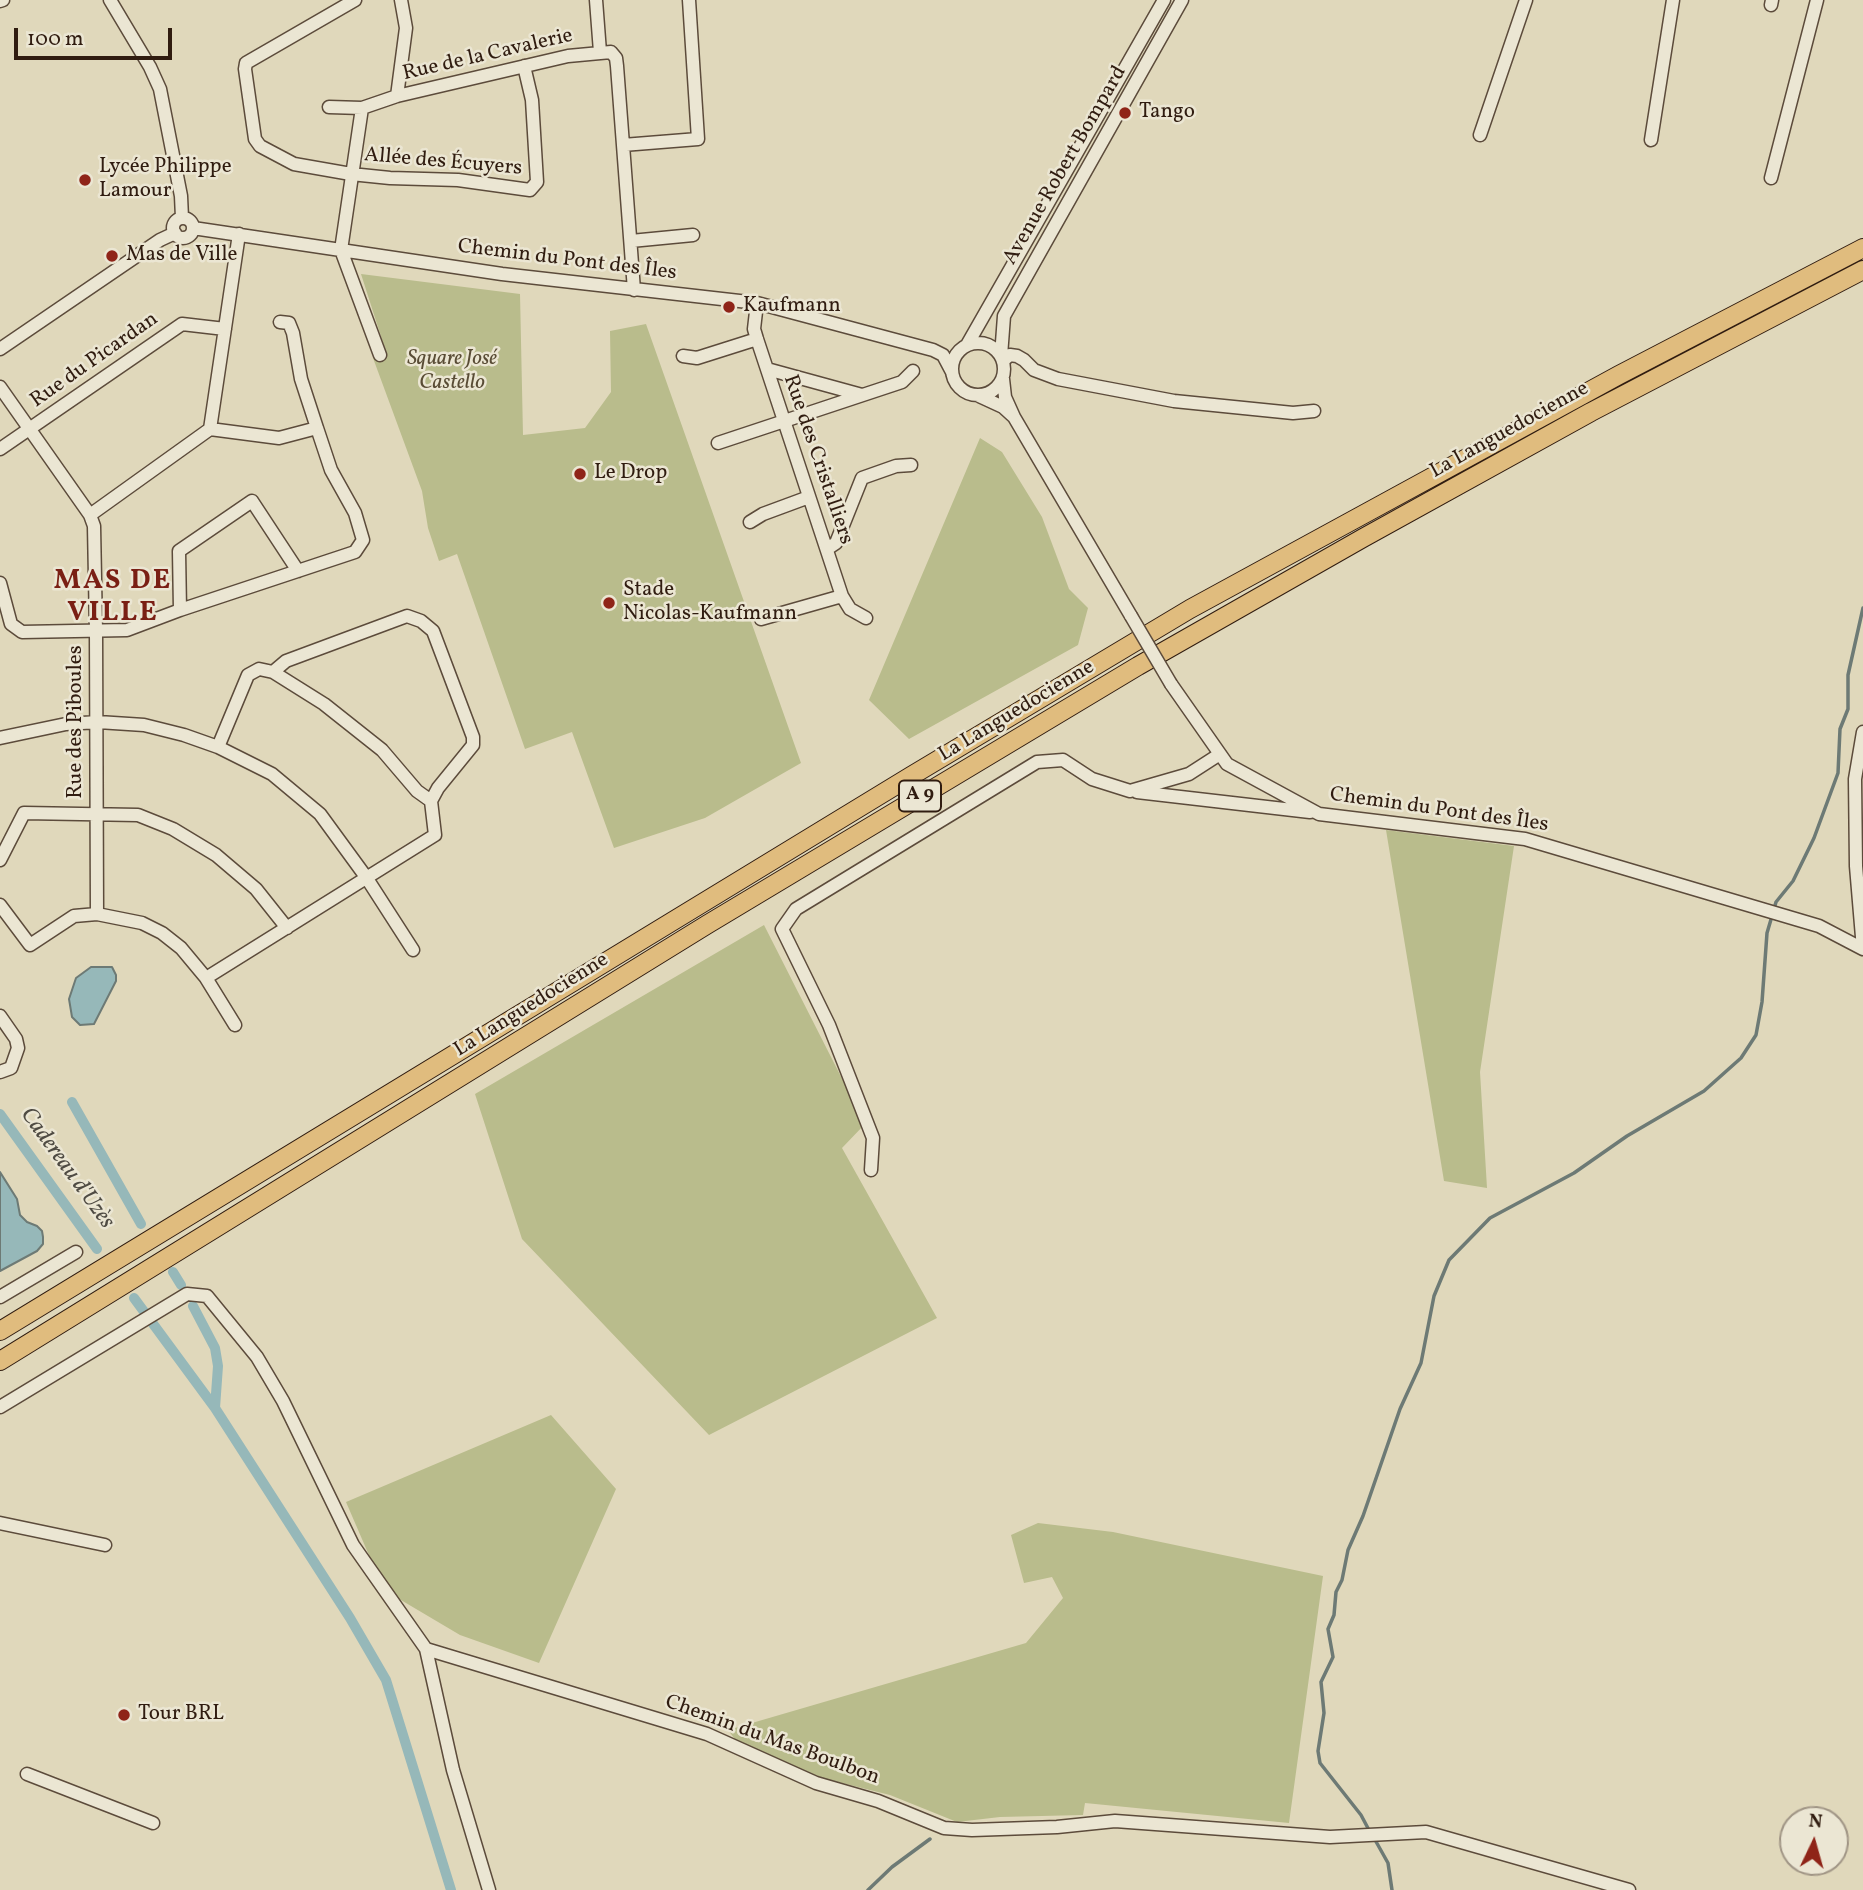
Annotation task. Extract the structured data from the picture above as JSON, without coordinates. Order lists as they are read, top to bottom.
{
  "streets": {
    "highway": ["La Languedocienne", "A 9"],
    "street": [
      "Rue de la Cavalerie",
      "Allée des Écuyers",
      "Avenue Robert Bompard",
      "Chemin du Pont des Îles",
      "Rue du Picardan",
      "Rue des Cristalliers",
      "Rue des Piboules",
      "Chemin du Mas Boulbon"
    ]
  },
  "crossings": [
    ["Rue de la Cavalerie", "Allée des Écuyers"],
    ["Rue de la Cavalerie", "Chemin du Pont des Îles"],
    ["Avenue Robert Bompard", "Chemin du Pont des Îles"],
    ["Chemin du Pont des Îles", "Rue des Cristalliers"]
  ],
  "districts": ["MAS DE VILLE"],
  "water": ["Cadereau d'Uzès"],
  "parks": ["Square José Castello"],
  "places": [
    "Tango",
    "Lycée Philippe Lamour",
    "Mas de Ville",
    "Kaufmann",
    "Le Drop",
    "Stade Nicolas-Kaufmann",
    "Tour BRL"
  ],
  "scale_bar": "100 m",
  "north": "top"
}
